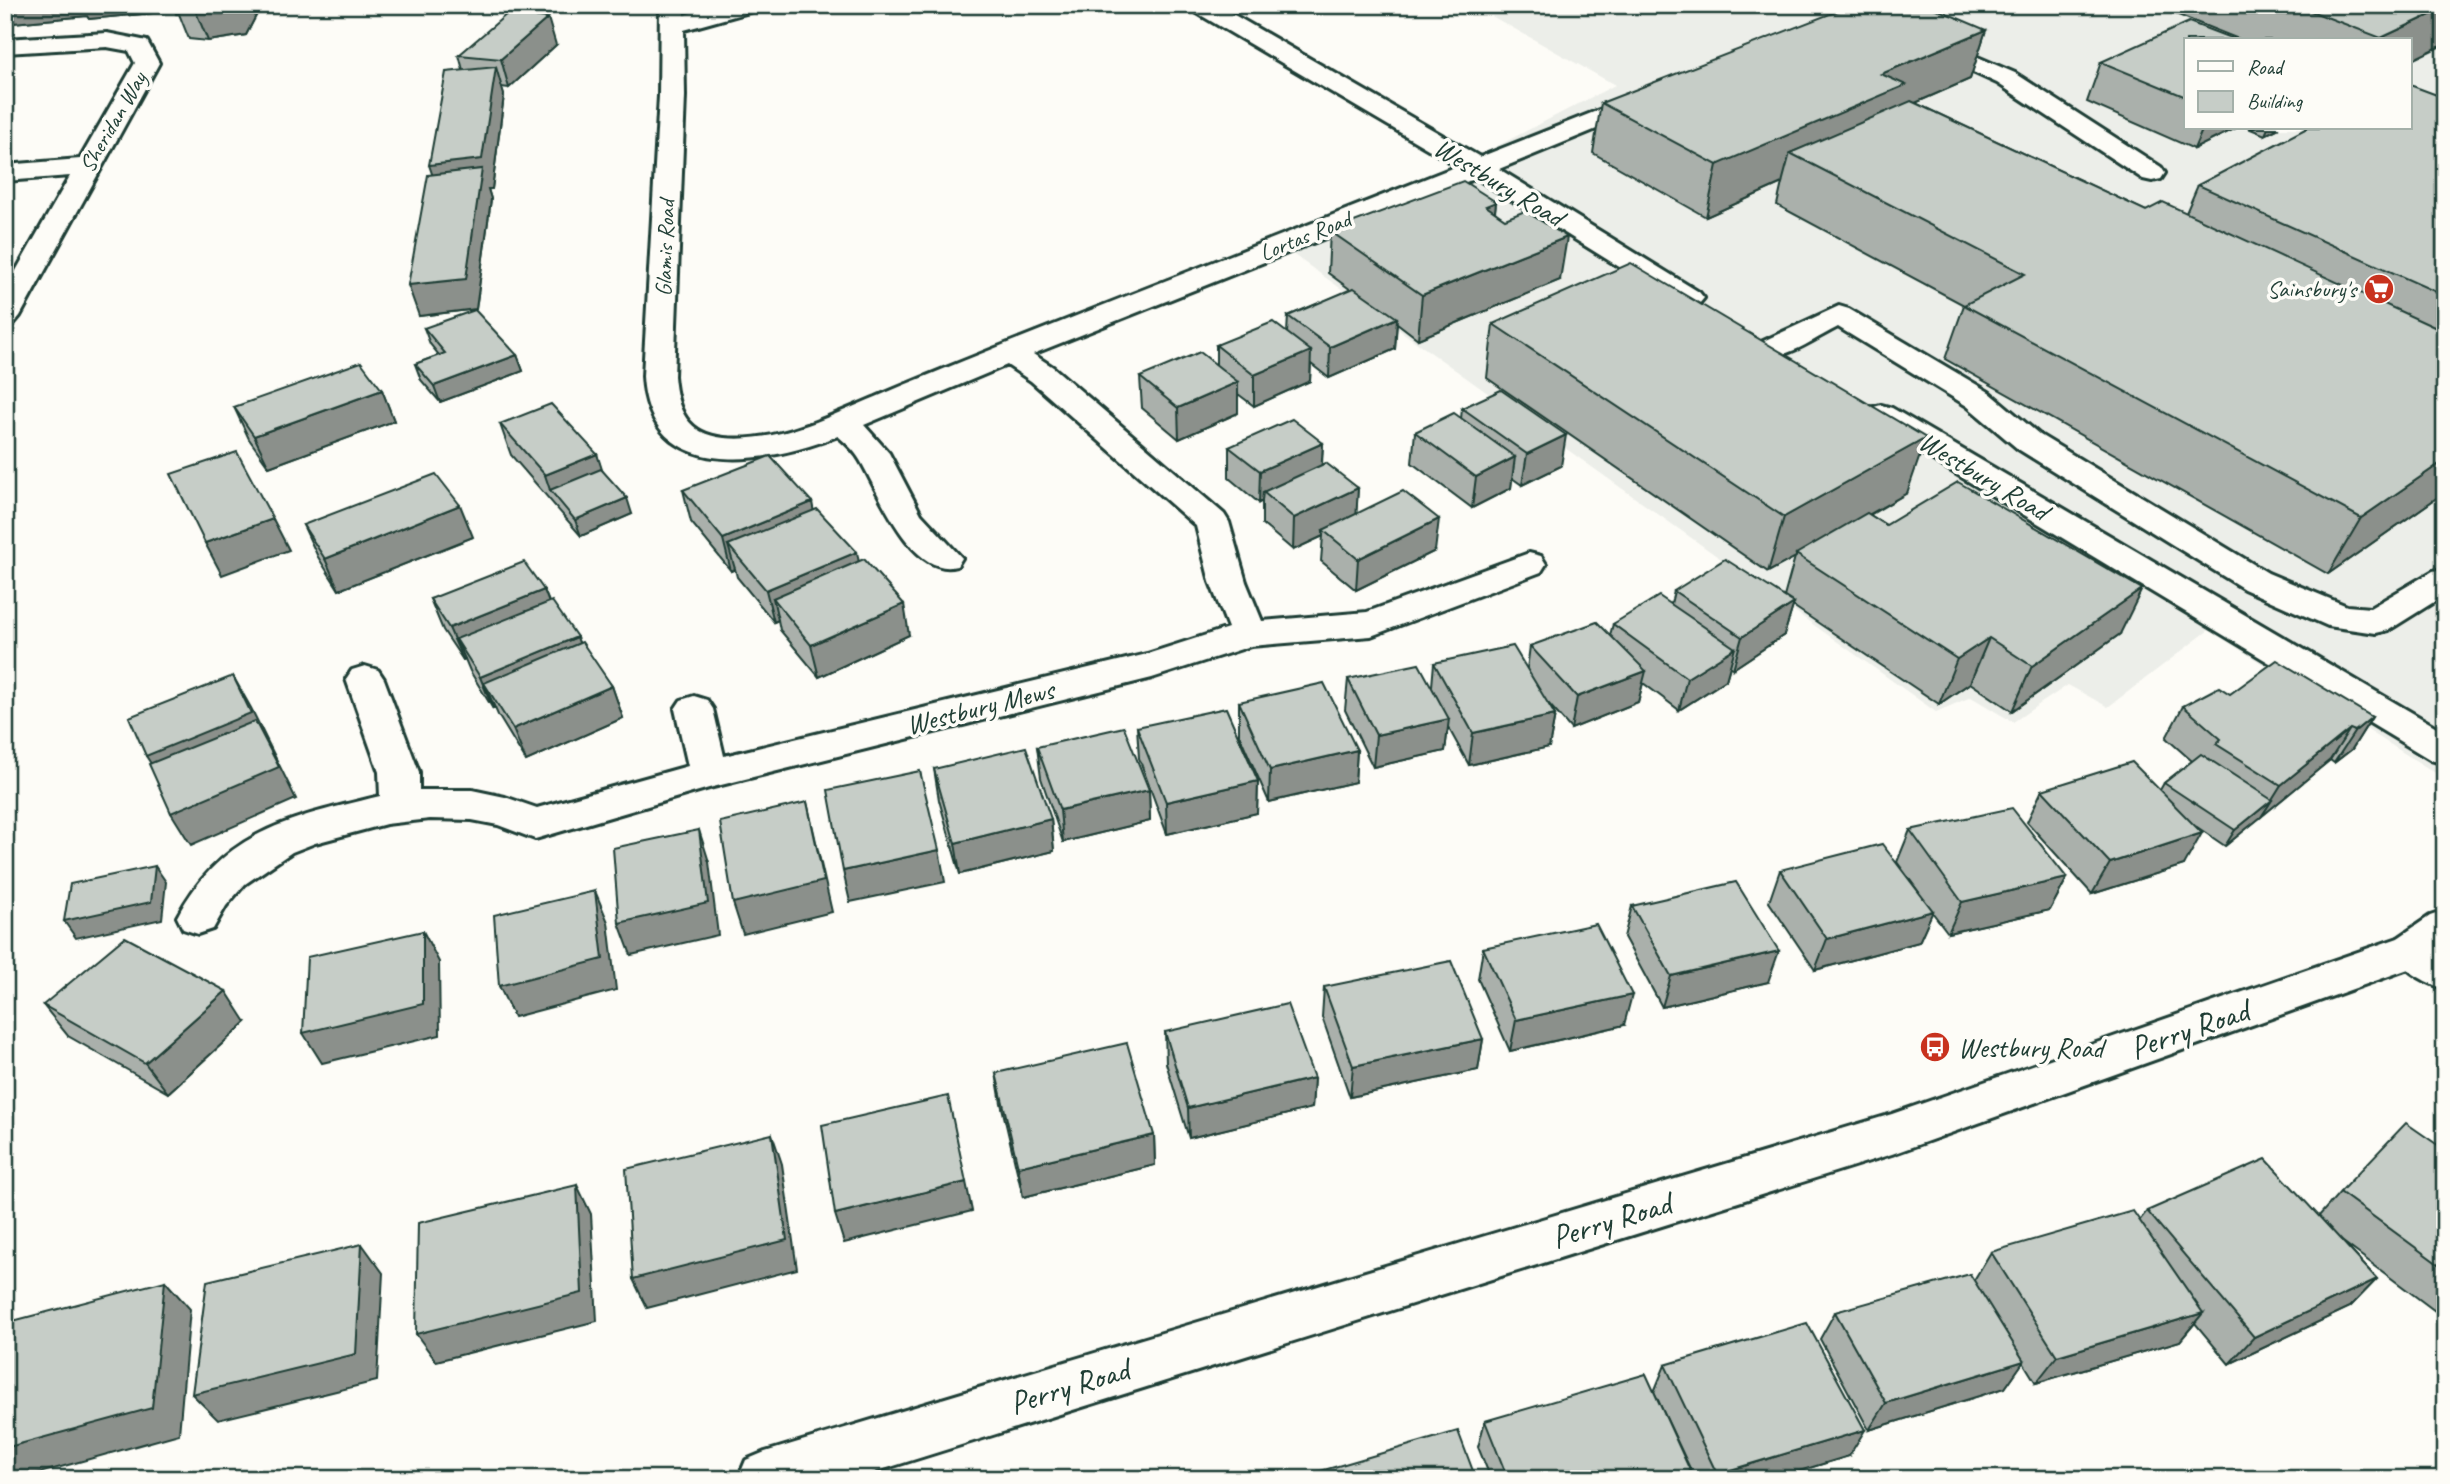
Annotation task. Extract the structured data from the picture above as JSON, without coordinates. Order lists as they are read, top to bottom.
{
  "streets": {
    "street": [
      "Sheridan Way",
      "Westbury Road",
      "Lortas Road",
      "Glamis Road",
      "Westbury Mews",
      "Perry Road"
    ]
  },
  "crossings": [
    ["Westbury Road", "Lortas Road"],
    ["Lortas Road", "Glamis Road"]
  ],
  "places": {
    "supermarket": ["Sainsbury's"],
    "bus stop": ["Westbury Road"]
  },
  "legend": ["Road", "Building"]
}
